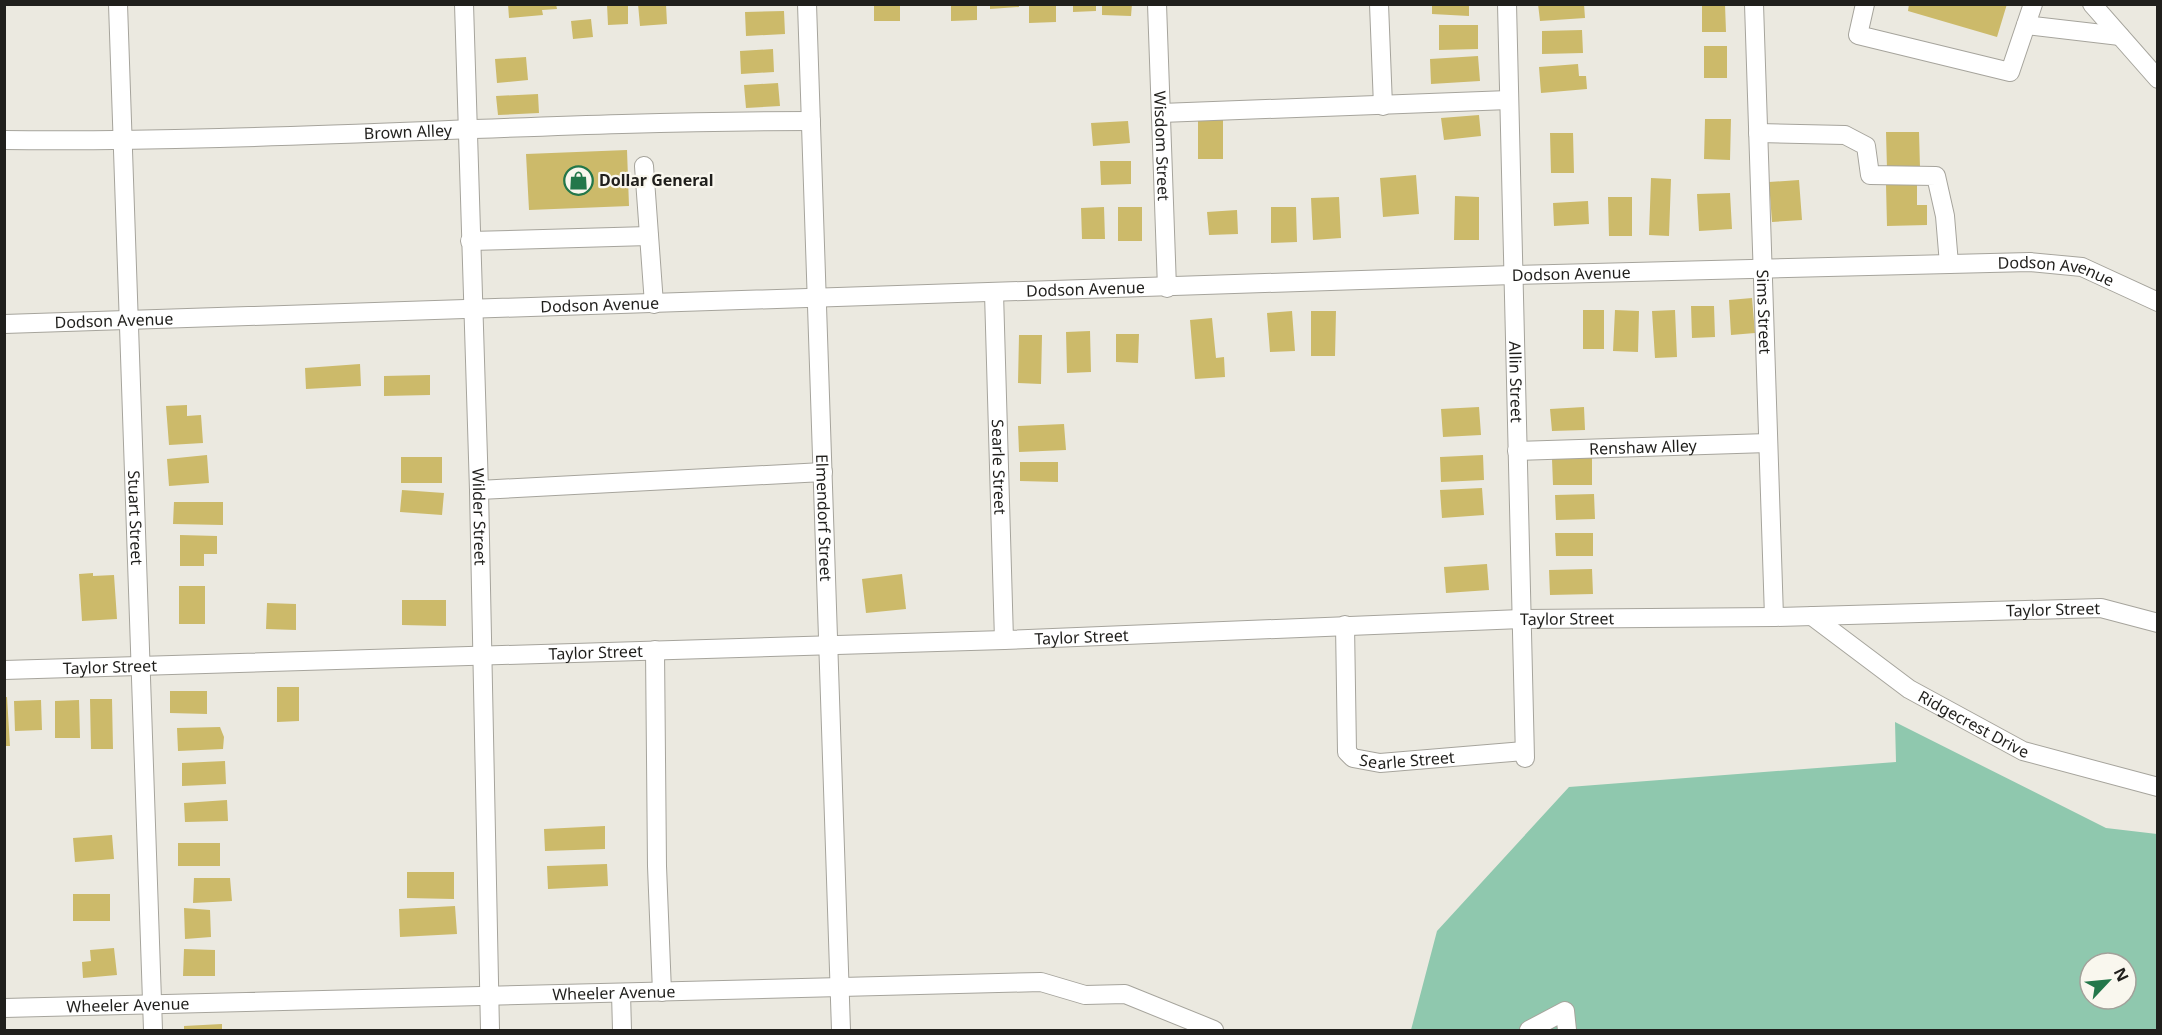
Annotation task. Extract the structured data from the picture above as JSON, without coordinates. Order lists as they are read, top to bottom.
{
  "streets": {
    "street": [
      "Brown Alley",
      "Wisdom Street",
      "Dodson Avenue",
      "Sims Street",
      "Allin Street",
      "Renshaw Alley",
      "Searle Street",
      "Wilder Street",
      "Elmendorf Street",
      "Stuart Street",
      "Taylor Street",
      "Ridgecrest Drive",
      "Wheeler Avenue"
    ]
  },
  "crossings": [
    ["Brown Alley", "Wilder Street"],
    ["Brown Alley", "Elmendorf Street"],
    ["Brown Alley", "Stuart Street"],
    ["Wisdom Street", "Dodson Avenue"],
    ["Dodson Avenue", "Sims Street"],
    ["Dodson Avenue", "Allin Street"],
    ["Dodson Avenue", "Searle Street"],
    ["Dodson Avenue", "Wilder Street"],
    ["Dodson Avenue", "Elmendorf Street"],
    ["Dodson Avenue", "Stuart Street"],
    ["Sims Street", "Renshaw Alley"],
    ["Sims Street", "Taylor Street"],
    ["Allin Street", "Renshaw Alley"],
    ["Allin Street", "Searle Street"],
    ["Allin Street", "Taylor Street"],
    ["Searle Street", "Taylor Street"],
    ["Wilder Street", "Taylor Street"],
    ["Wilder Street", "Wheeler Avenue"],
    ["Elmendorf Street", "Taylor Street"],
    ["Elmendorf Street", "Wheeler Avenue"],
    ["Stuart Street", "Taylor Street"],
    ["Stuart Street", "Wheeler Avenue"],
    ["Taylor Street", "Ridgecrest Drive"]
  ],
  "places": {
    "shop": ["Dollar General"]
  },
  "north": "top right"
}
